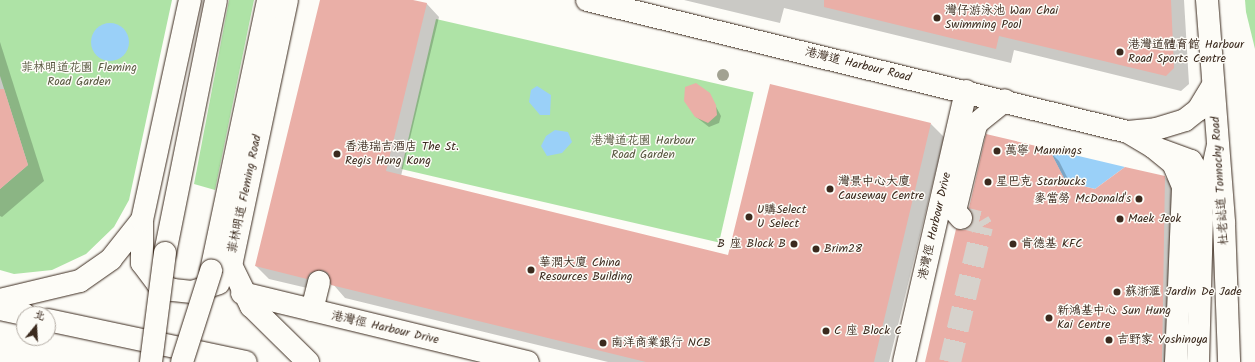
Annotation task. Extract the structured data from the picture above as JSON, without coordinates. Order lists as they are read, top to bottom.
{
  "streets": {
    "main road": [
      "港灣道 Harbour Road",
      "杜老誌道 Tonnochy Road",
      "菲林明道 Fleming Road",
      "港灣徑 Harbour Drive"
    ]
  },
  "crossings": [
    ["港灣道 Harbour Road", "杜老誌道 Tonnochy Road"],
    ["港灣道 Harbour Road", "港灣徑 Harbour Drive"],
    ["菲林明道 Fleming Road", "港灣徑 Harbour Drive"]
  ],
  "parks": ["菲林明道花園 Fleming Road Garden", "港灣道花園 Harbour Road Garden"],
  "places": [
    "灣仔游泳池 Wan Chai Swimming Pool",
    "港灣道體育館 Harbour Road Sports Centre",
    "萬寧 Mannings",
    "香港瑞吉酒店 The St. Regis Hong Kong",
    "星巴克 Starbucks",
    "灣景中心大廈 Causeway Centre",
    "麥當勞 McDonald's",
    "U購Select U Select",
    "Maek Jeok",
    "B 座 Block B",
    "肯德基 KFC",
    "Brim28",
    "華潤大廈 China Resources Building",
    "蘇浙滙 Jardin De Jade",
    "新鴻基中心 Sun Hung Kai Centre",
    "C 座 Block C",
    "吉野家 Yoshinoya",
    "南洋商業銀行 NCB"
  ],
  "north": "top"
}
